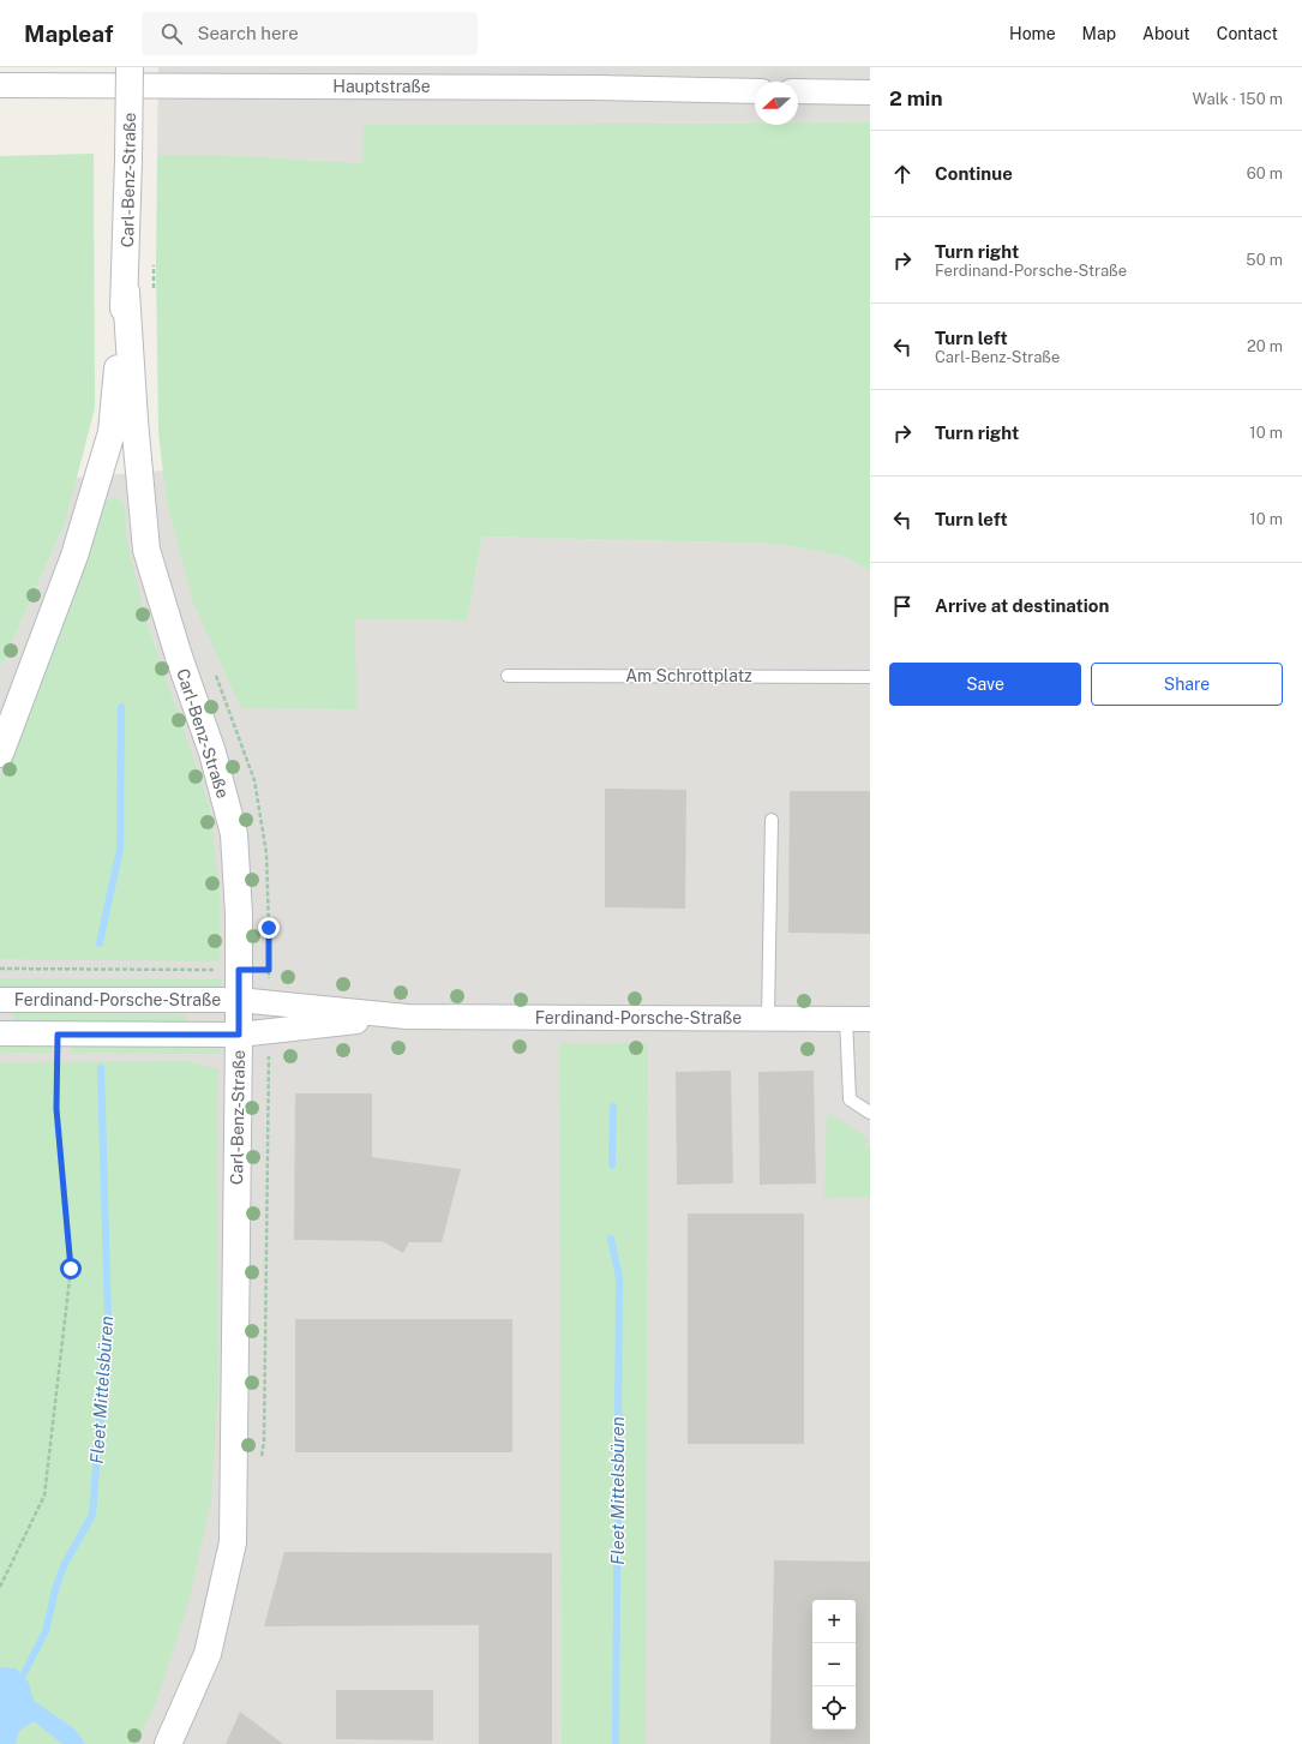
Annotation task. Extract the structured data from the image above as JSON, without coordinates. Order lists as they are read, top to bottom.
{
  "streets": {
    "street": ["Hauptstraße", "Carl-Benz-Straße", "Ferdinand-Porsche-Straße"],
    "lane": ["Am Schrottplatz"]
  },
  "crossings": [
    ["Carl-Benz-Straße", "Ferdinand-Porsche-Straße"]
  ],
  "water": ["Fleet Mittelsbüren"],
  "north": "left",
  "page": {
    "header": "Mapleaf",
    "search": "Search here",
    "nav": [
      "Home",
      "Map",
      "About",
      "Contact"
    ],
    "heading": ["2 min", "Walk · 150 m"],
    "list": [
      ["Continue", "60 m"],
      ["Turn right", "Ferdinand-Porsche-Straße", "50 m"],
      ["Turn left", "Carl-Benz-Straße", "20 m"],
      ["Turn right", "10 m"],
      ["Turn left", "10 m"],
      "Arrive at destination"
    ],
    "buttons": ["Save", "Share"],
    "map_buttons": ["+", "−"]
  }
}
